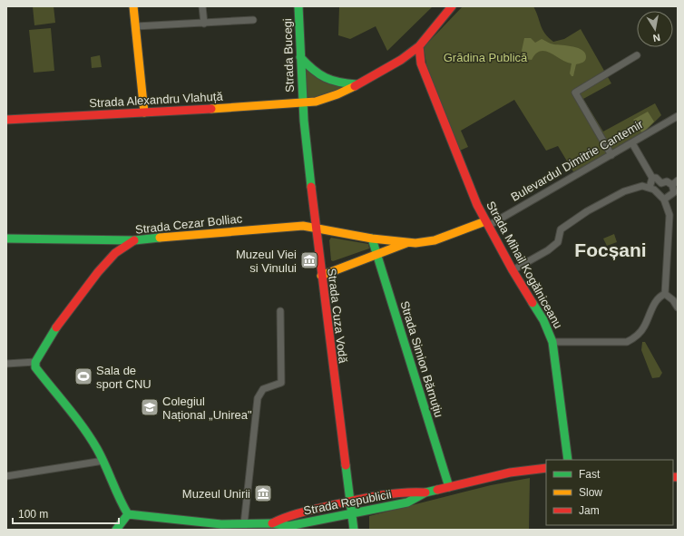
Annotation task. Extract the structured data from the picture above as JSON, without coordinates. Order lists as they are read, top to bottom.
{
  "streets": {
    "street": [
      "Strada Bucegi",
      "Strada Alexandru Vlahuță",
      "Bulevardul Dimitrie Cantemir",
      "Strada Cezar Bolliac",
      "Strada Mihail Kogălniceanu",
      "Strada Cuza Vodă",
      "Strada Simion Bărnuțiu",
      "Strada Republicii"
    ]
  },
  "crossings": [
    ["Strada Bucegi", "Strada Alexandru Vlahuță"],
    ["Strada Bucegi", "Strada Cuza Vodă"],
    ["Strada Alexandru Vlahuță", "Strada Mihail Kogălniceanu"],
    ["Strada Alexandru Vlahuță", "Strada Cuza Vodă"],
    ["Bulevardul Dimitrie Cantemir", "Strada Cezar Bolliac"],
    ["Bulevardul Dimitrie Cantemir", "Strada Mihail Kogălniceanu"],
    ["Bulevardul Dimitrie Cantemir", "Strada Cuza Vodă"],
    ["Bulevardul Dimitrie Cantemir", "Strada Simion Bărnuțiu"],
    ["Strada Cezar Bolliac", "Strada Cuza Vodă"],
    ["Strada Cuza Vodă", "Strada Republicii"],
    ["Strada Simion Bărnuțiu", "Strada Republicii"]
  ],
  "districts": ["Focșani"],
  "parks": ["Grădina Publică"],
  "places": {
    "museum": ["Muzeul Viei si Vinului", "Muzeul Unirii"],
    "sports": ["Sala de sport CNU"],
    "school or university": ["Colegiul Național „Unirea\""]
  },
  "legend": ["Fast", "Slow", "Jam"],
  "scale_bar": "100 m",
  "north": "bottom"
}
